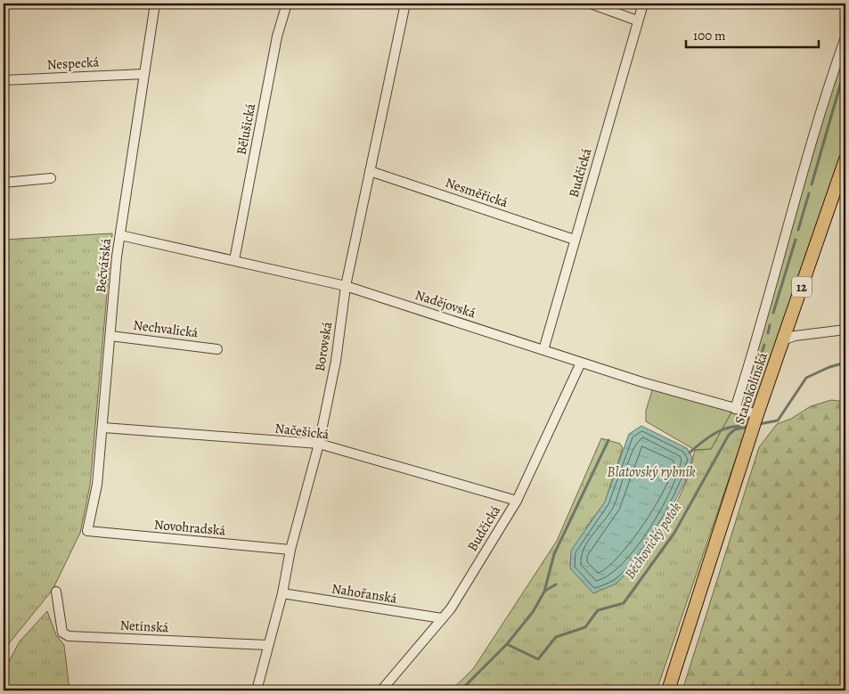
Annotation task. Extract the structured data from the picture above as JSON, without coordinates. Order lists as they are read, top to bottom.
{
  "streets": {
    "main road": ["12", "Starokolínská"],
    "street": [
      "Nespecká",
      "Bělušická",
      "Budčická",
      "Nesměřická",
      "Bečvářská",
      "Nadějovská",
      "Nechvalická",
      "Borovská",
      "Načešická",
      "Novohradská",
      "Nahořanská",
      "Netínská"
    ]
  },
  "crossings": [
    ["Nespecká", "Bečvářská"],
    ["Bělušická", "Nadějovská"],
    ["Budčická", "Nesměřická"],
    ["Budčická", "Nadějovská"],
    ["Budčická", "Načešická"],
    ["Budčická", "Nahořanská"],
    ["Nesměřická", "Borovská"],
    ["Bečvářská", "Nadějovská"],
    ["Bečvářská", "Nechvalická"],
    ["Bečvářská", "Načešická"],
    ["Bečvářská", "Novohradská"],
    ["Nadějovská", "Borovská"],
    ["Nadějovská", "Starokolínská"],
    ["Borovská", "Načešická"],
    ["Borovská", "Novohradská"],
    ["Borovská", "Nahořanská"],
    ["Borovská", "Netínská"]
  ],
  "water": ["Blatovský rybník", "Běchovický potok"],
  "scale_bar": "100 m"
}
